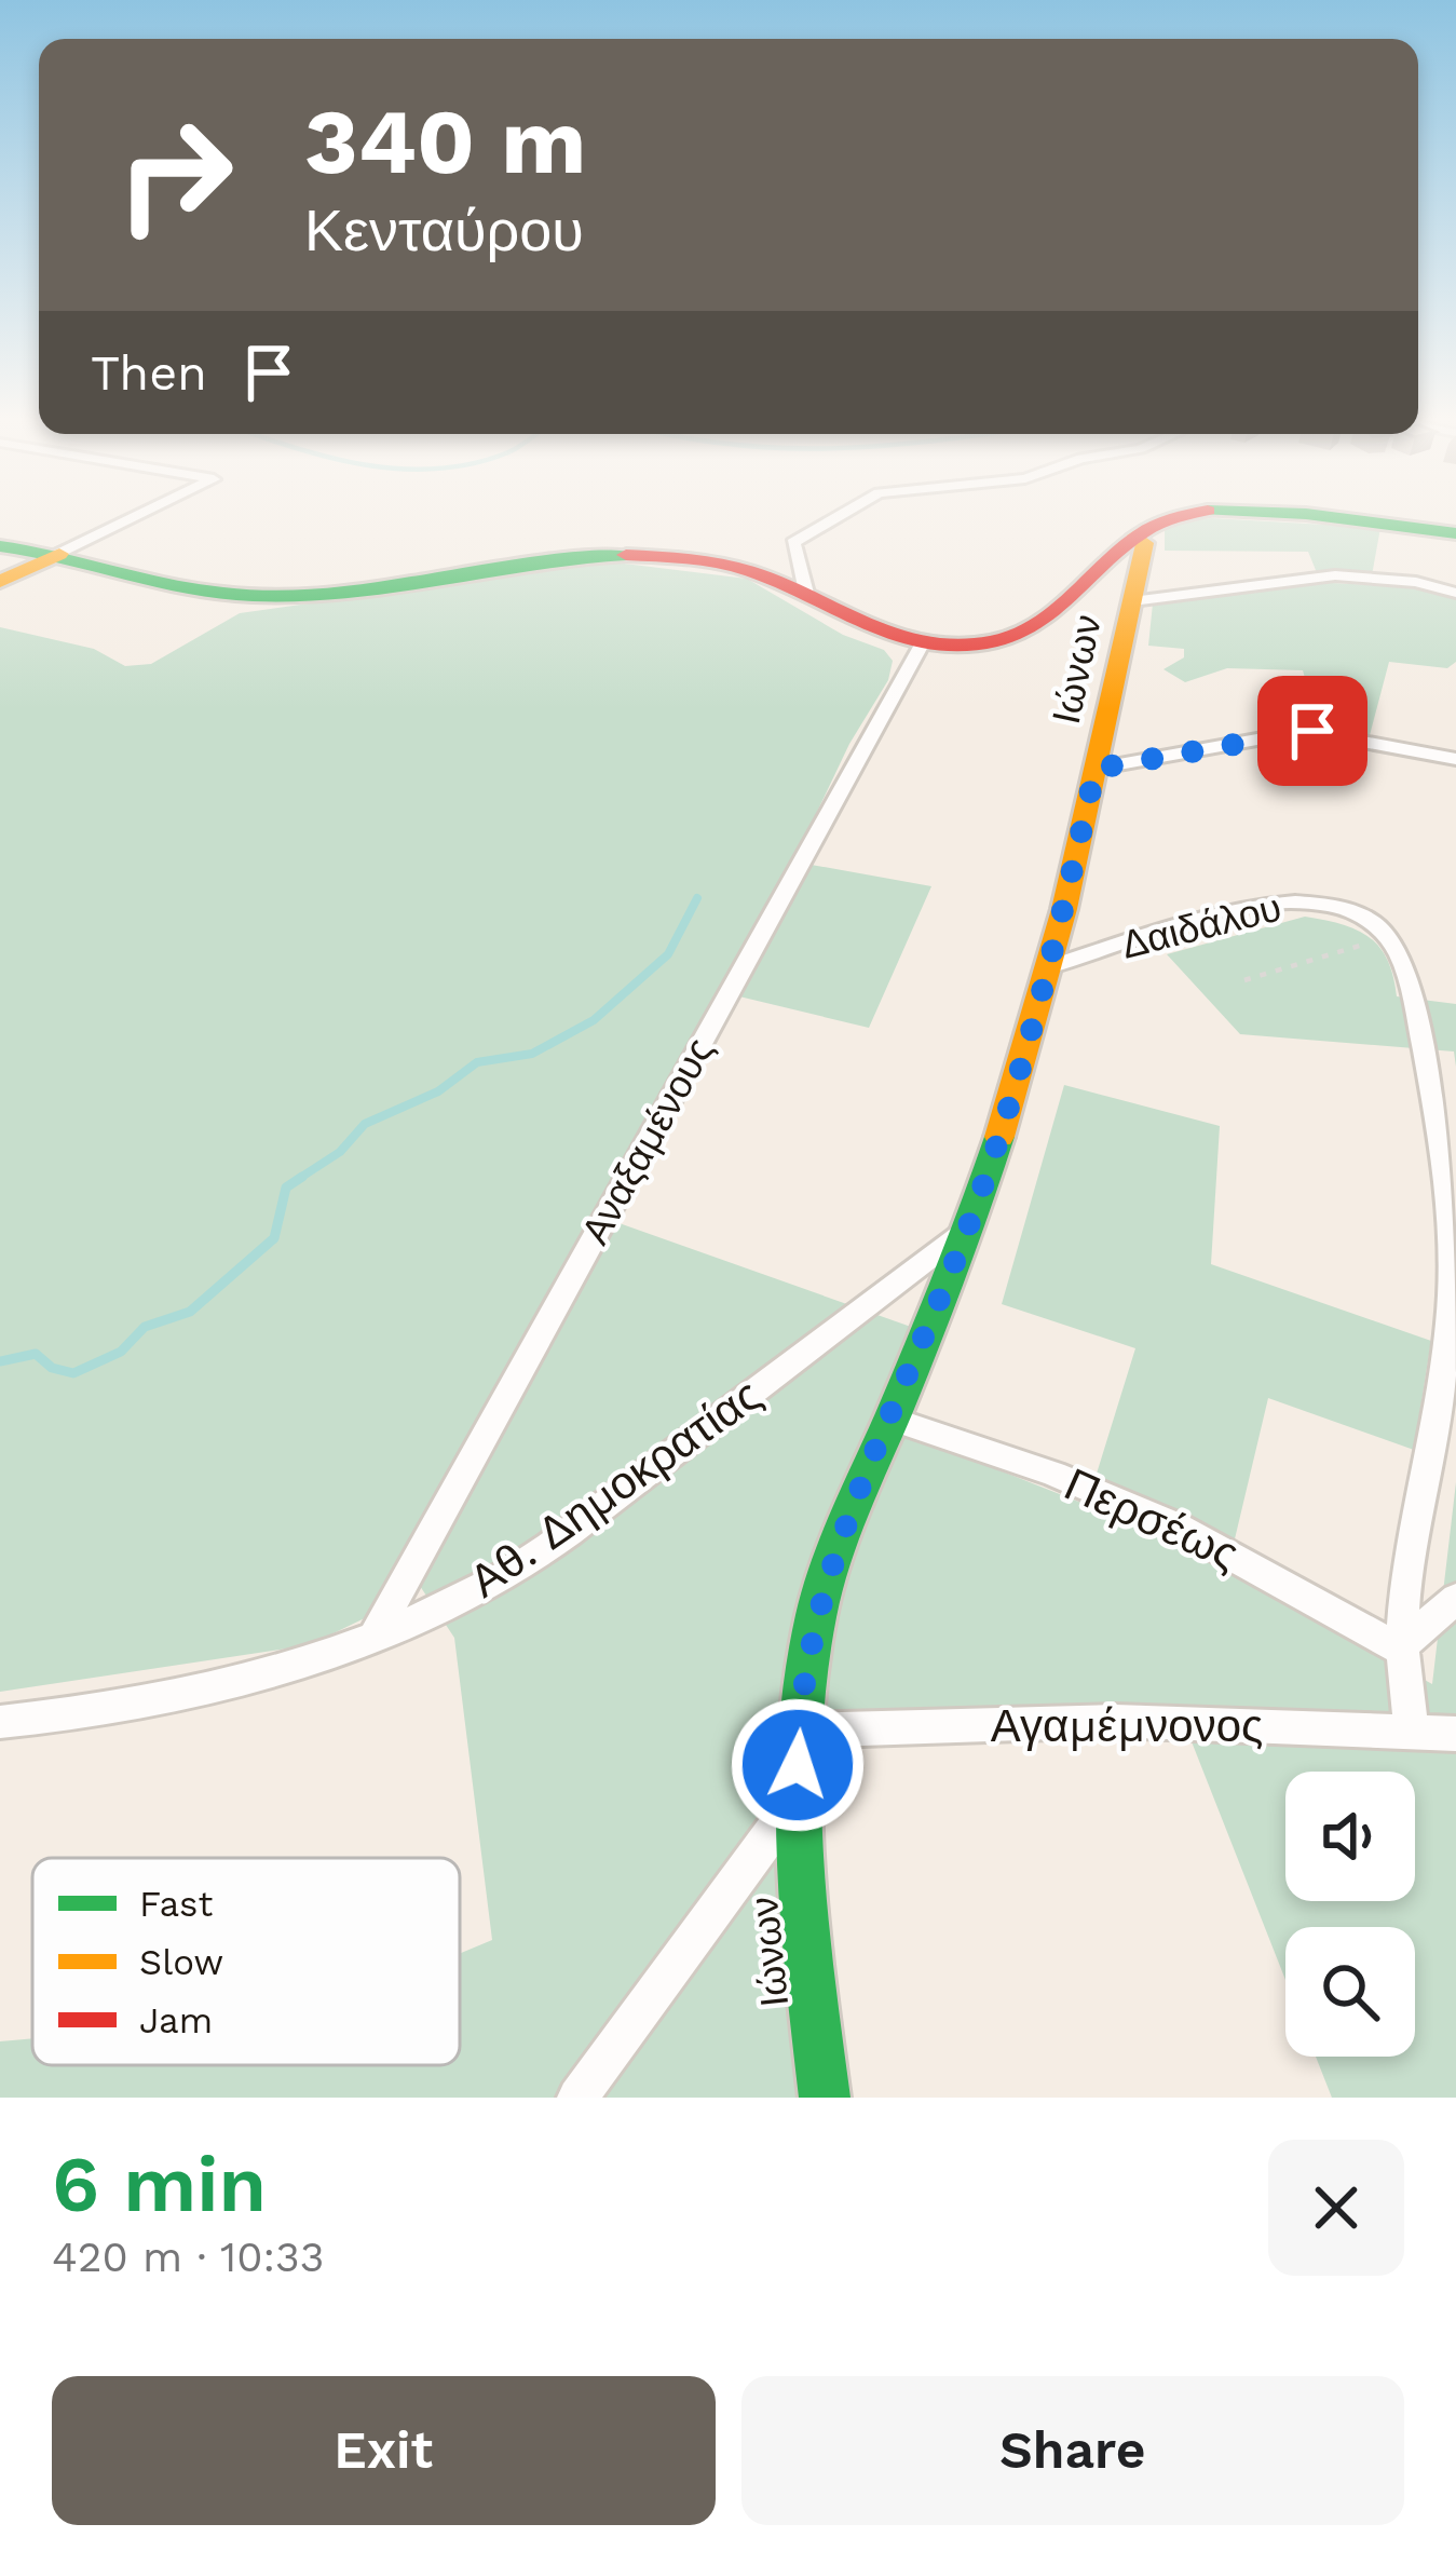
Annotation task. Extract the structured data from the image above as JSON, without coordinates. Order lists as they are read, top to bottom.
{
  "streets": {
    "main road": ["Ιώνων"],
    "street": [
      "Δαιδάλου",
      "Αναξαμένους",
      "Αθ. Δημοκρατίας",
      "Περσέως",
      "Αγαμέμνονος"
    ]
  },
  "crossings": [
    ["Ιώνων", "Δαιδάλου"],
    ["Ιώνων", "Αθ. Δημοκρατίας"],
    ["Ιώνων", "Περσέως"],
    ["Ιώνων", "Αγαμέμνονος"],
    ["Αναξαμένους", "Αθ. Δημοκρατίας"]
  ],
  "legend": ["Fast", "Slow", "Jam"],
  "page": {
    "turn": ["340 m", "Κενταύρου"],
    "then": "Then",
    "heading": ["6 min", "420 m · 10:33"],
    "buttons": ["Exit", "Share"]
  }
}
